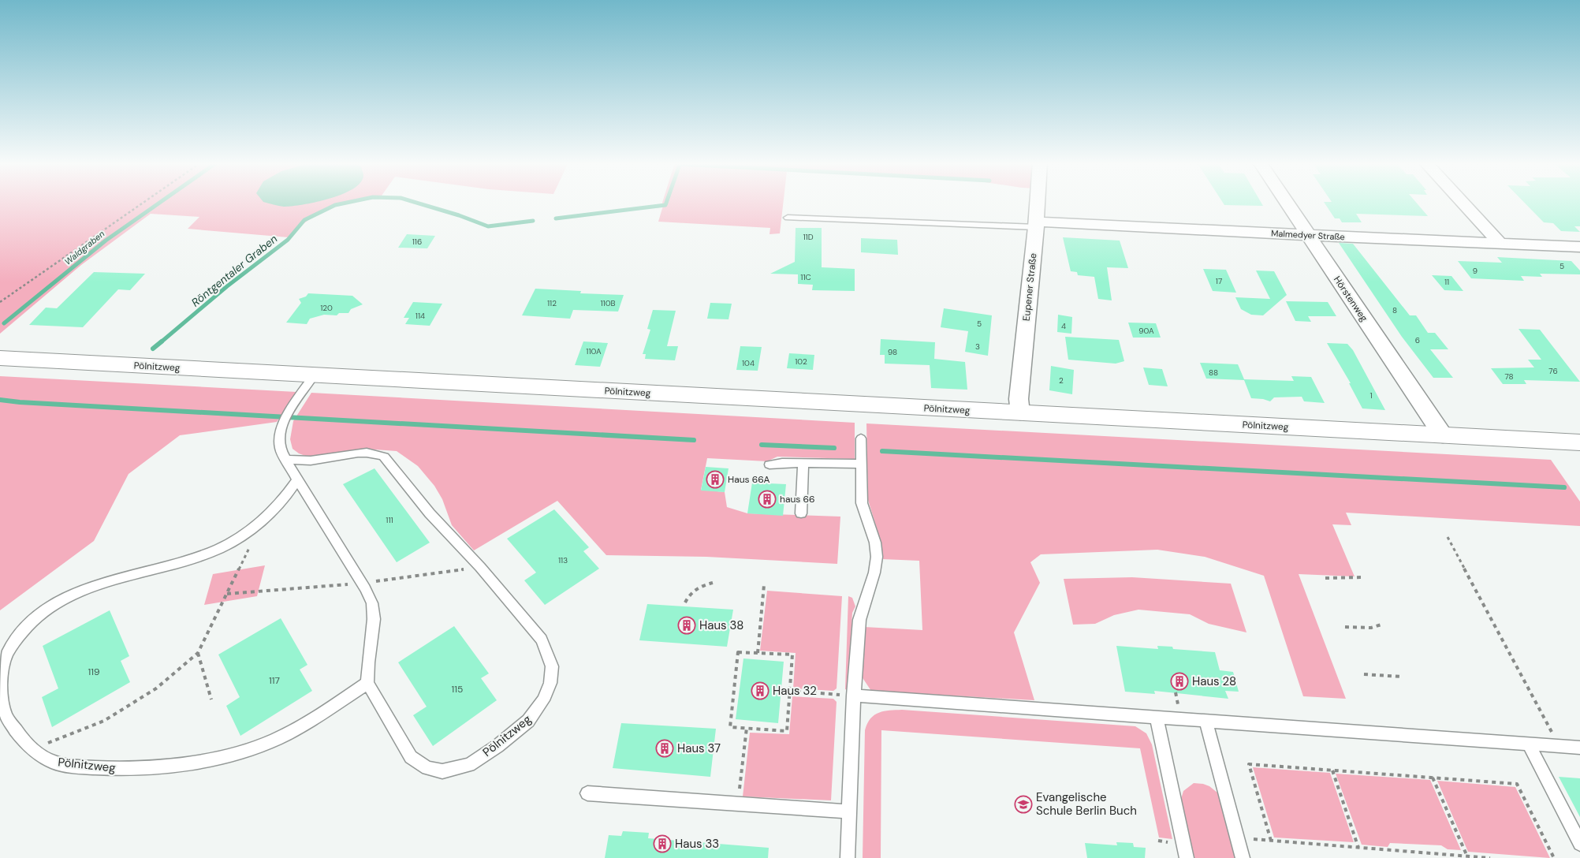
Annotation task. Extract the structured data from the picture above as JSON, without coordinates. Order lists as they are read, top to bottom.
{
  "streets": {
    "street": [
      "Malmedyer Straße",
      "Eupener Straße",
      "Hörstenweg",
      "Pölnitzweg"
    ]
  },
  "crossings": [
    ["Malmedyer Straße", "Eupener Straße"],
    ["Malmedyer Straße", "Hörstenweg"],
    ["Eupener Straße", "Pölnitzweg"],
    ["Hörstenweg", "Pölnitzweg"]
  ],
  "water": ["Waldgraben", "Röntgentaler Graben"],
  "places": {
    "building": [
      "Haus 66A",
      "haus 66",
      "Haus 38",
      "Haus 28",
      "Haus 32",
      "Haus 37",
      "Haus 33"
    ],
    "school or university": ["Evangelische Schule Berlin Buch"]
  },
  "house_numbers": [
    "11D",
    "116",
    "5",
    "9",
    "11C",
    "17",
    "11",
    "112",
    "110B",
    "120",
    "8",
    "114",
    "5",
    "4",
    "90A",
    "6",
    "3",
    "110A",
    "98",
    "102",
    "104",
    "76",
    "88",
    "78",
    "2",
    "1",
    "111",
    "113",
    "119",
    "117",
    "115"
  ]
}
